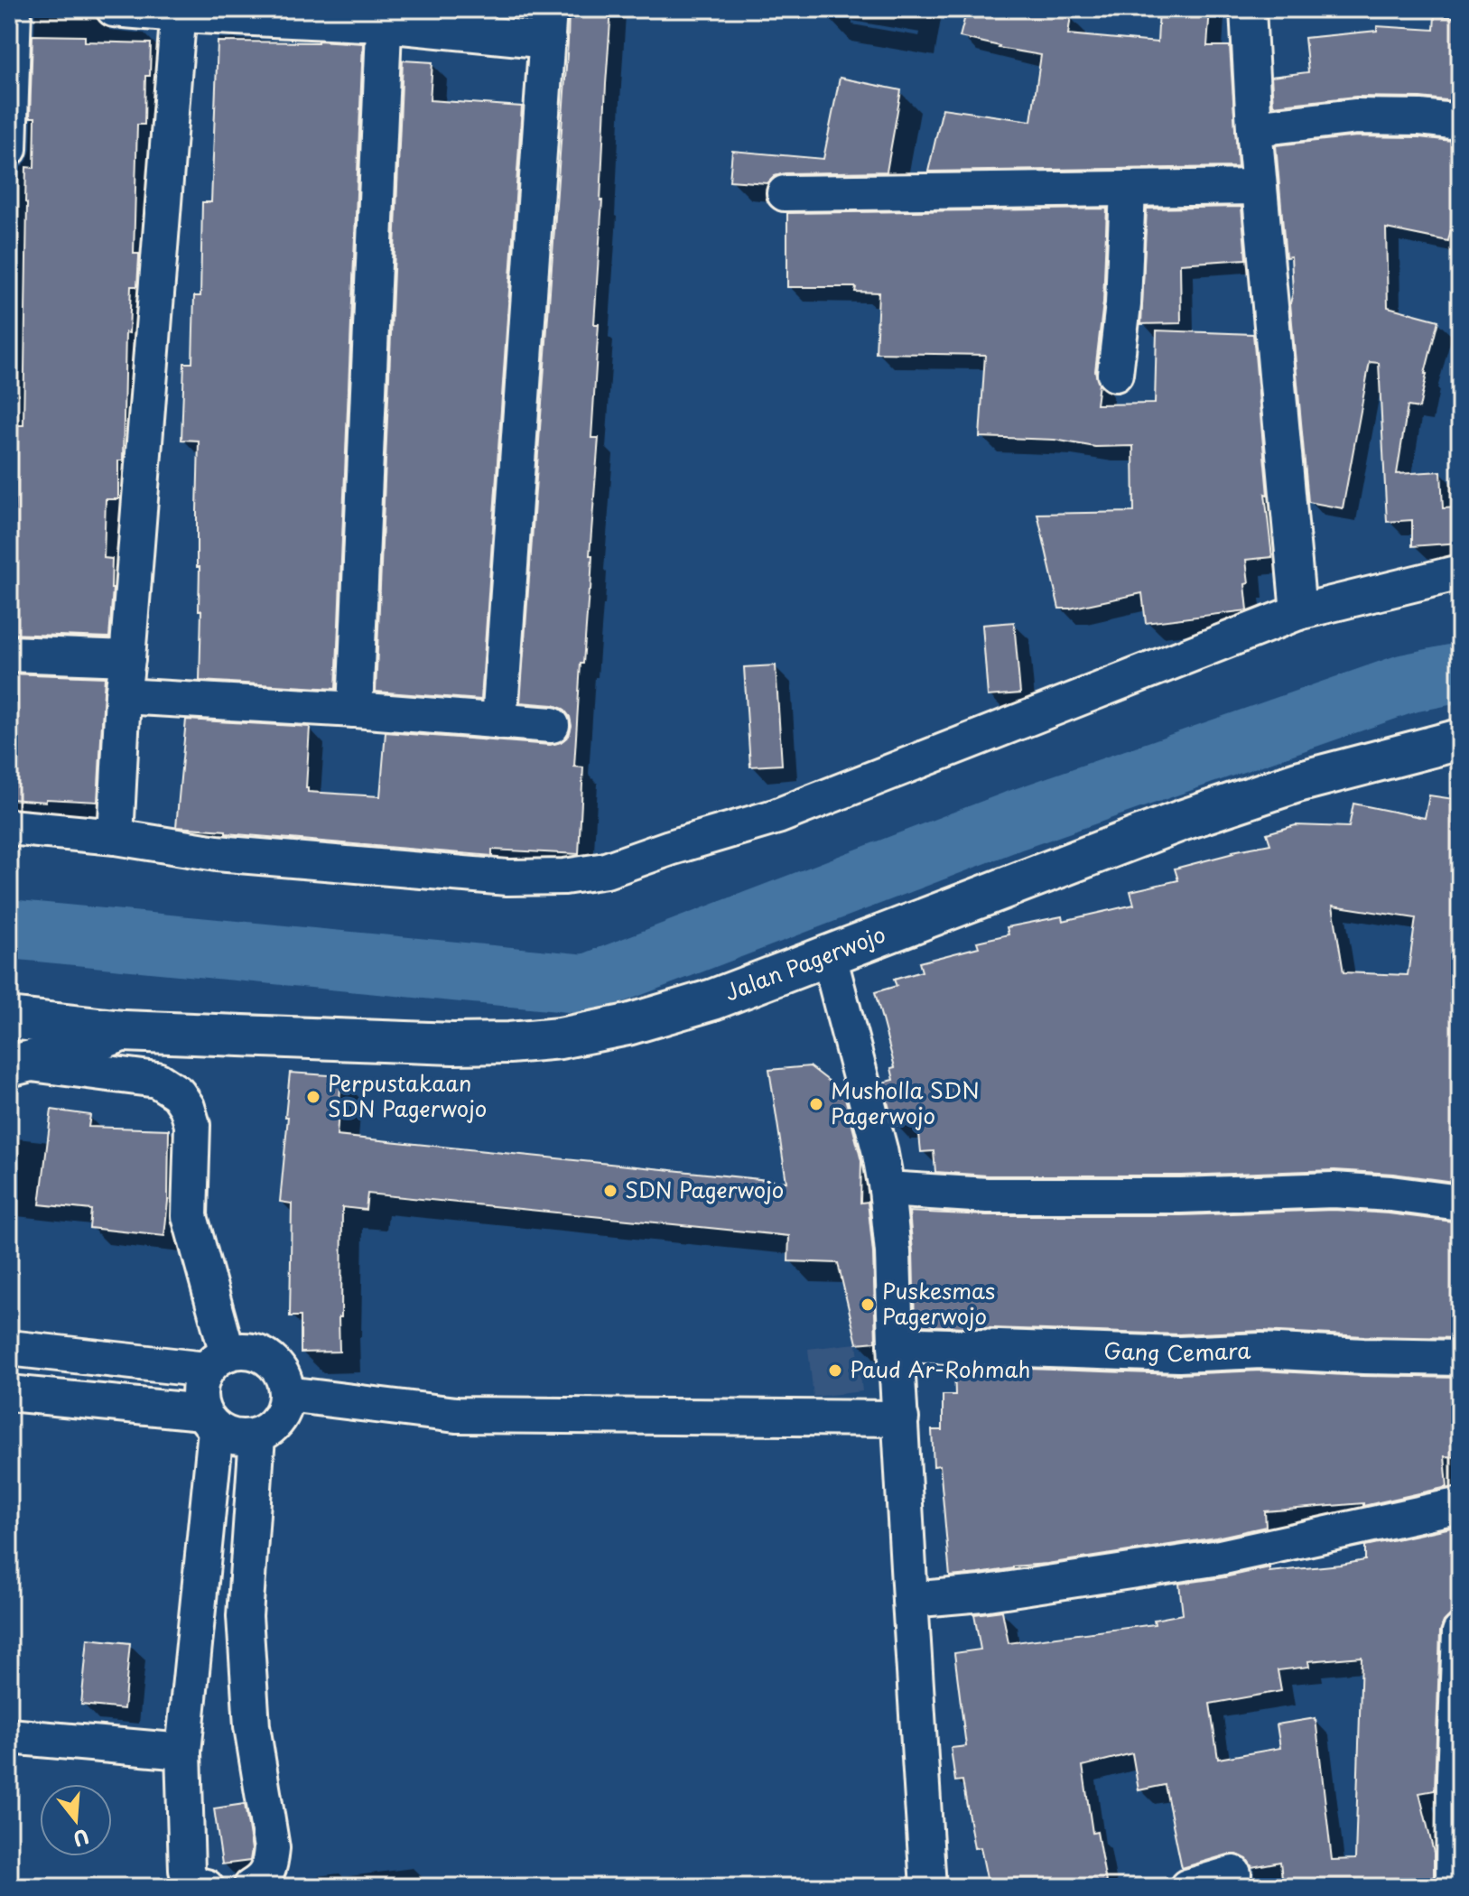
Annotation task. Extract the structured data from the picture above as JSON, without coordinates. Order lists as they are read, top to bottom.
{
  "streets": {
    "main road": ["Jalan Pagerwojo"],
    "street": ["Gang Cemara"]
  },
  "places": [
    "Perpustakaan SDN Pagerwojo",
    "Musholla SDN Pagerwojo",
    "SDN Pagerwojo",
    "Puskesmas Pagerwojo",
    "Paud Ar-Rohmah"
  ],
  "north": "bottom"
}
